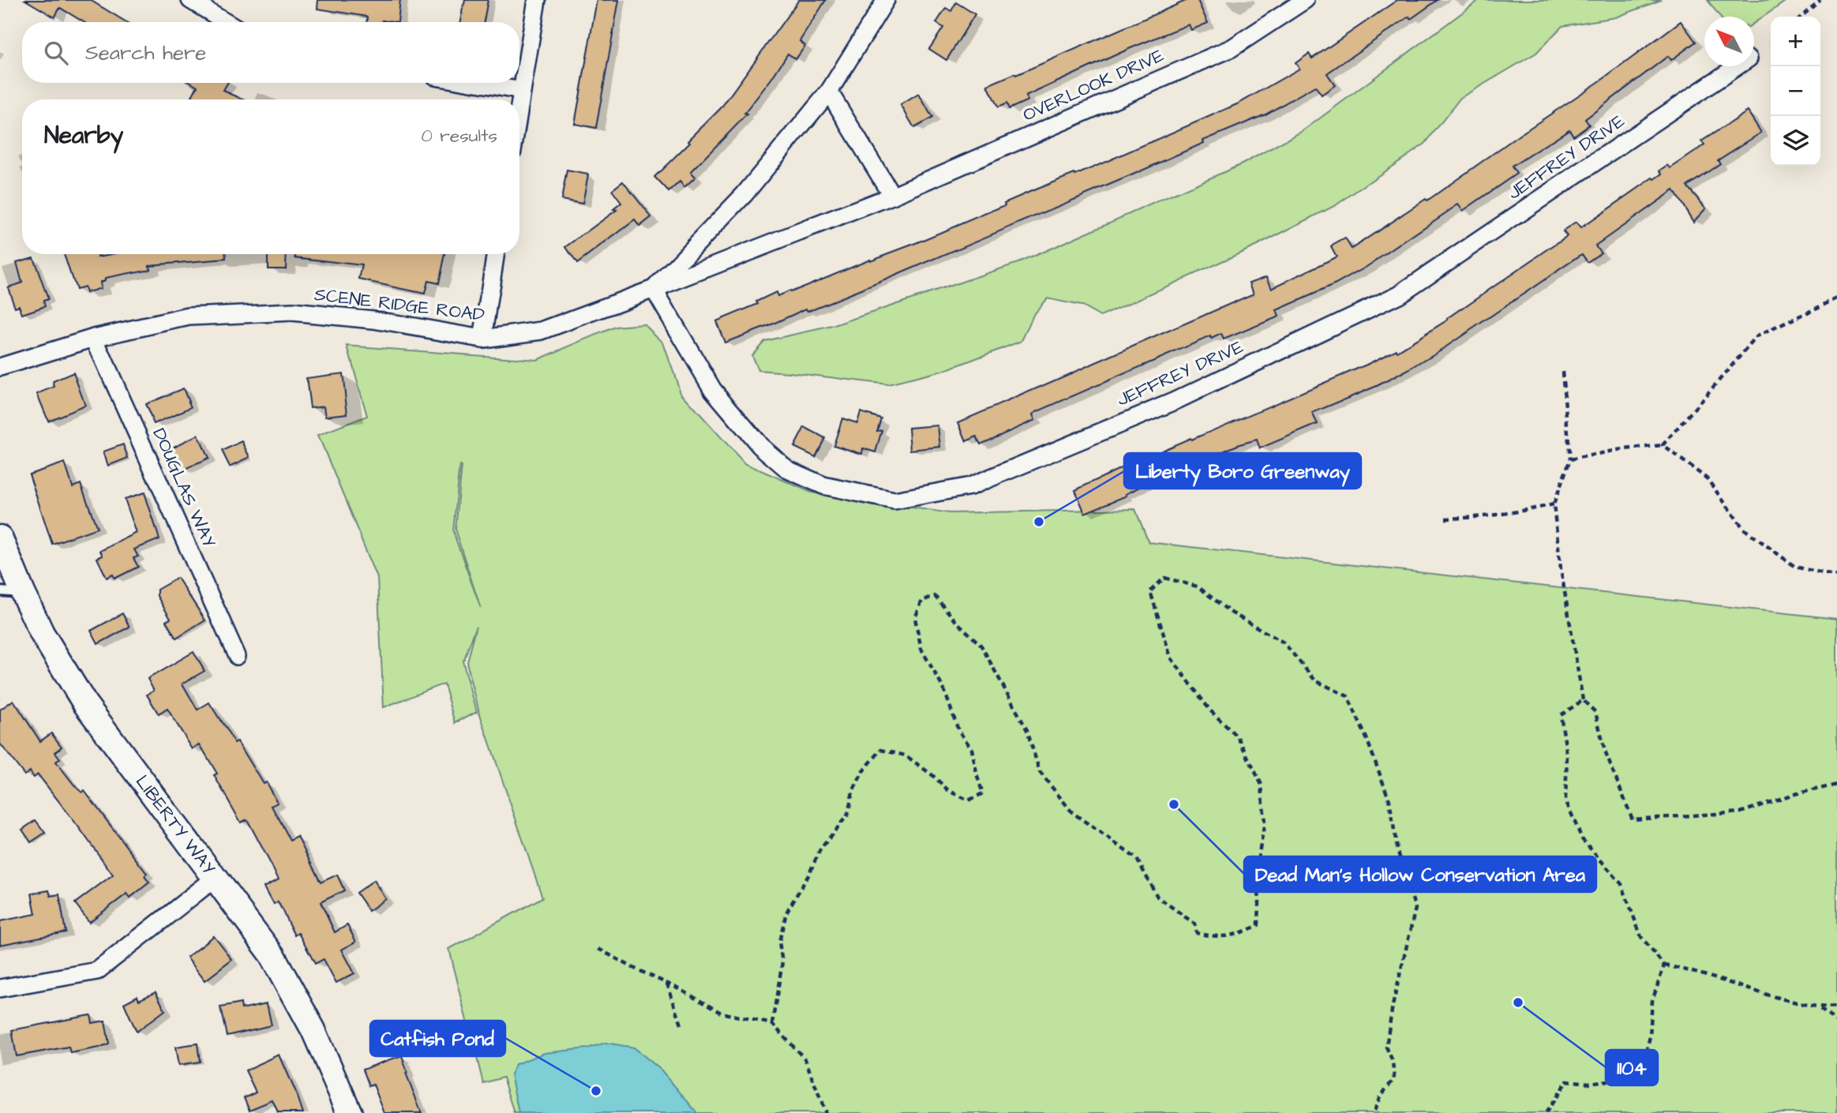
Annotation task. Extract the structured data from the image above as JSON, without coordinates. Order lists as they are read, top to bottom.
{
  "streets": {
    "street": [
      "OVERLOOK DRIVE",
      "JEFFREY DRIVE",
      "SCENE RIDGE ROAD",
      "DOUGLAS WAY",
      "LIBERTY WAY"
    ]
  },
  "crossings": [
    ["OVERLOOK DRIVE", "JEFFREY DRIVE"],
    ["OVERLOOK DRIVE", "SCENE RIDGE ROAD"],
    ["JEFFREY DRIVE", "SCENE RIDGE ROAD"],
    ["SCENE RIDGE ROAD", "DOUGLAS WAY"]
  ],
  "places": [
    "Liberty Boro Greenway",
    "Dead Man's Hollow Conservation Area",
    "1104",
    "Catfish Pond"
  ],
  "north": "top left",
  "page": {
    "map_buttons": ["+", "−"],
    "search": "Search here",
    "heading": ["Nearby", "0 results"]
  }
}
